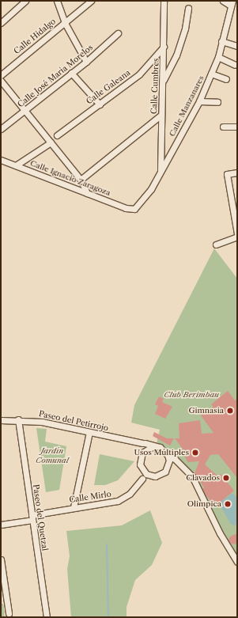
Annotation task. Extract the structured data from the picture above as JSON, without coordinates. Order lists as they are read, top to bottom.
{
  "streets": {
    "street": [
      "Calle Hidalgo",
      "Calle José María Morelos",
      "Calle Cumbres",
      "Calle Galeana",
      "Calle Manzanares",
      "Calle Ignacio Zaragoza",
      "Paseo del Petirrojo",
      "Calle Mirlo",
      "Paseo del Quetzal"
    ]
  },
  "crossings": [
    ["Calle Cumbres", "Calle Galeana"],
    ["Calle Cumbres", "Calle Manzanares"],
    ["Calle Manzanares", "Calle Ignacio Zaragoza"],
    ["Paseo del Petirrojo", "Calle Mirlo"],
    ["Paseo del Petirrojo", "Paseo del Quetzal"],
    ["Calle Mirlo", "Paseo del Quetzal"]
  ],
  "parks": ["Club Berimbau", "Jardín Comunal"],
  "places": [
    "Gimnasia",
    "Usos Múltiples",
    "Clavados",
    "Olimpica"
  ]
}
